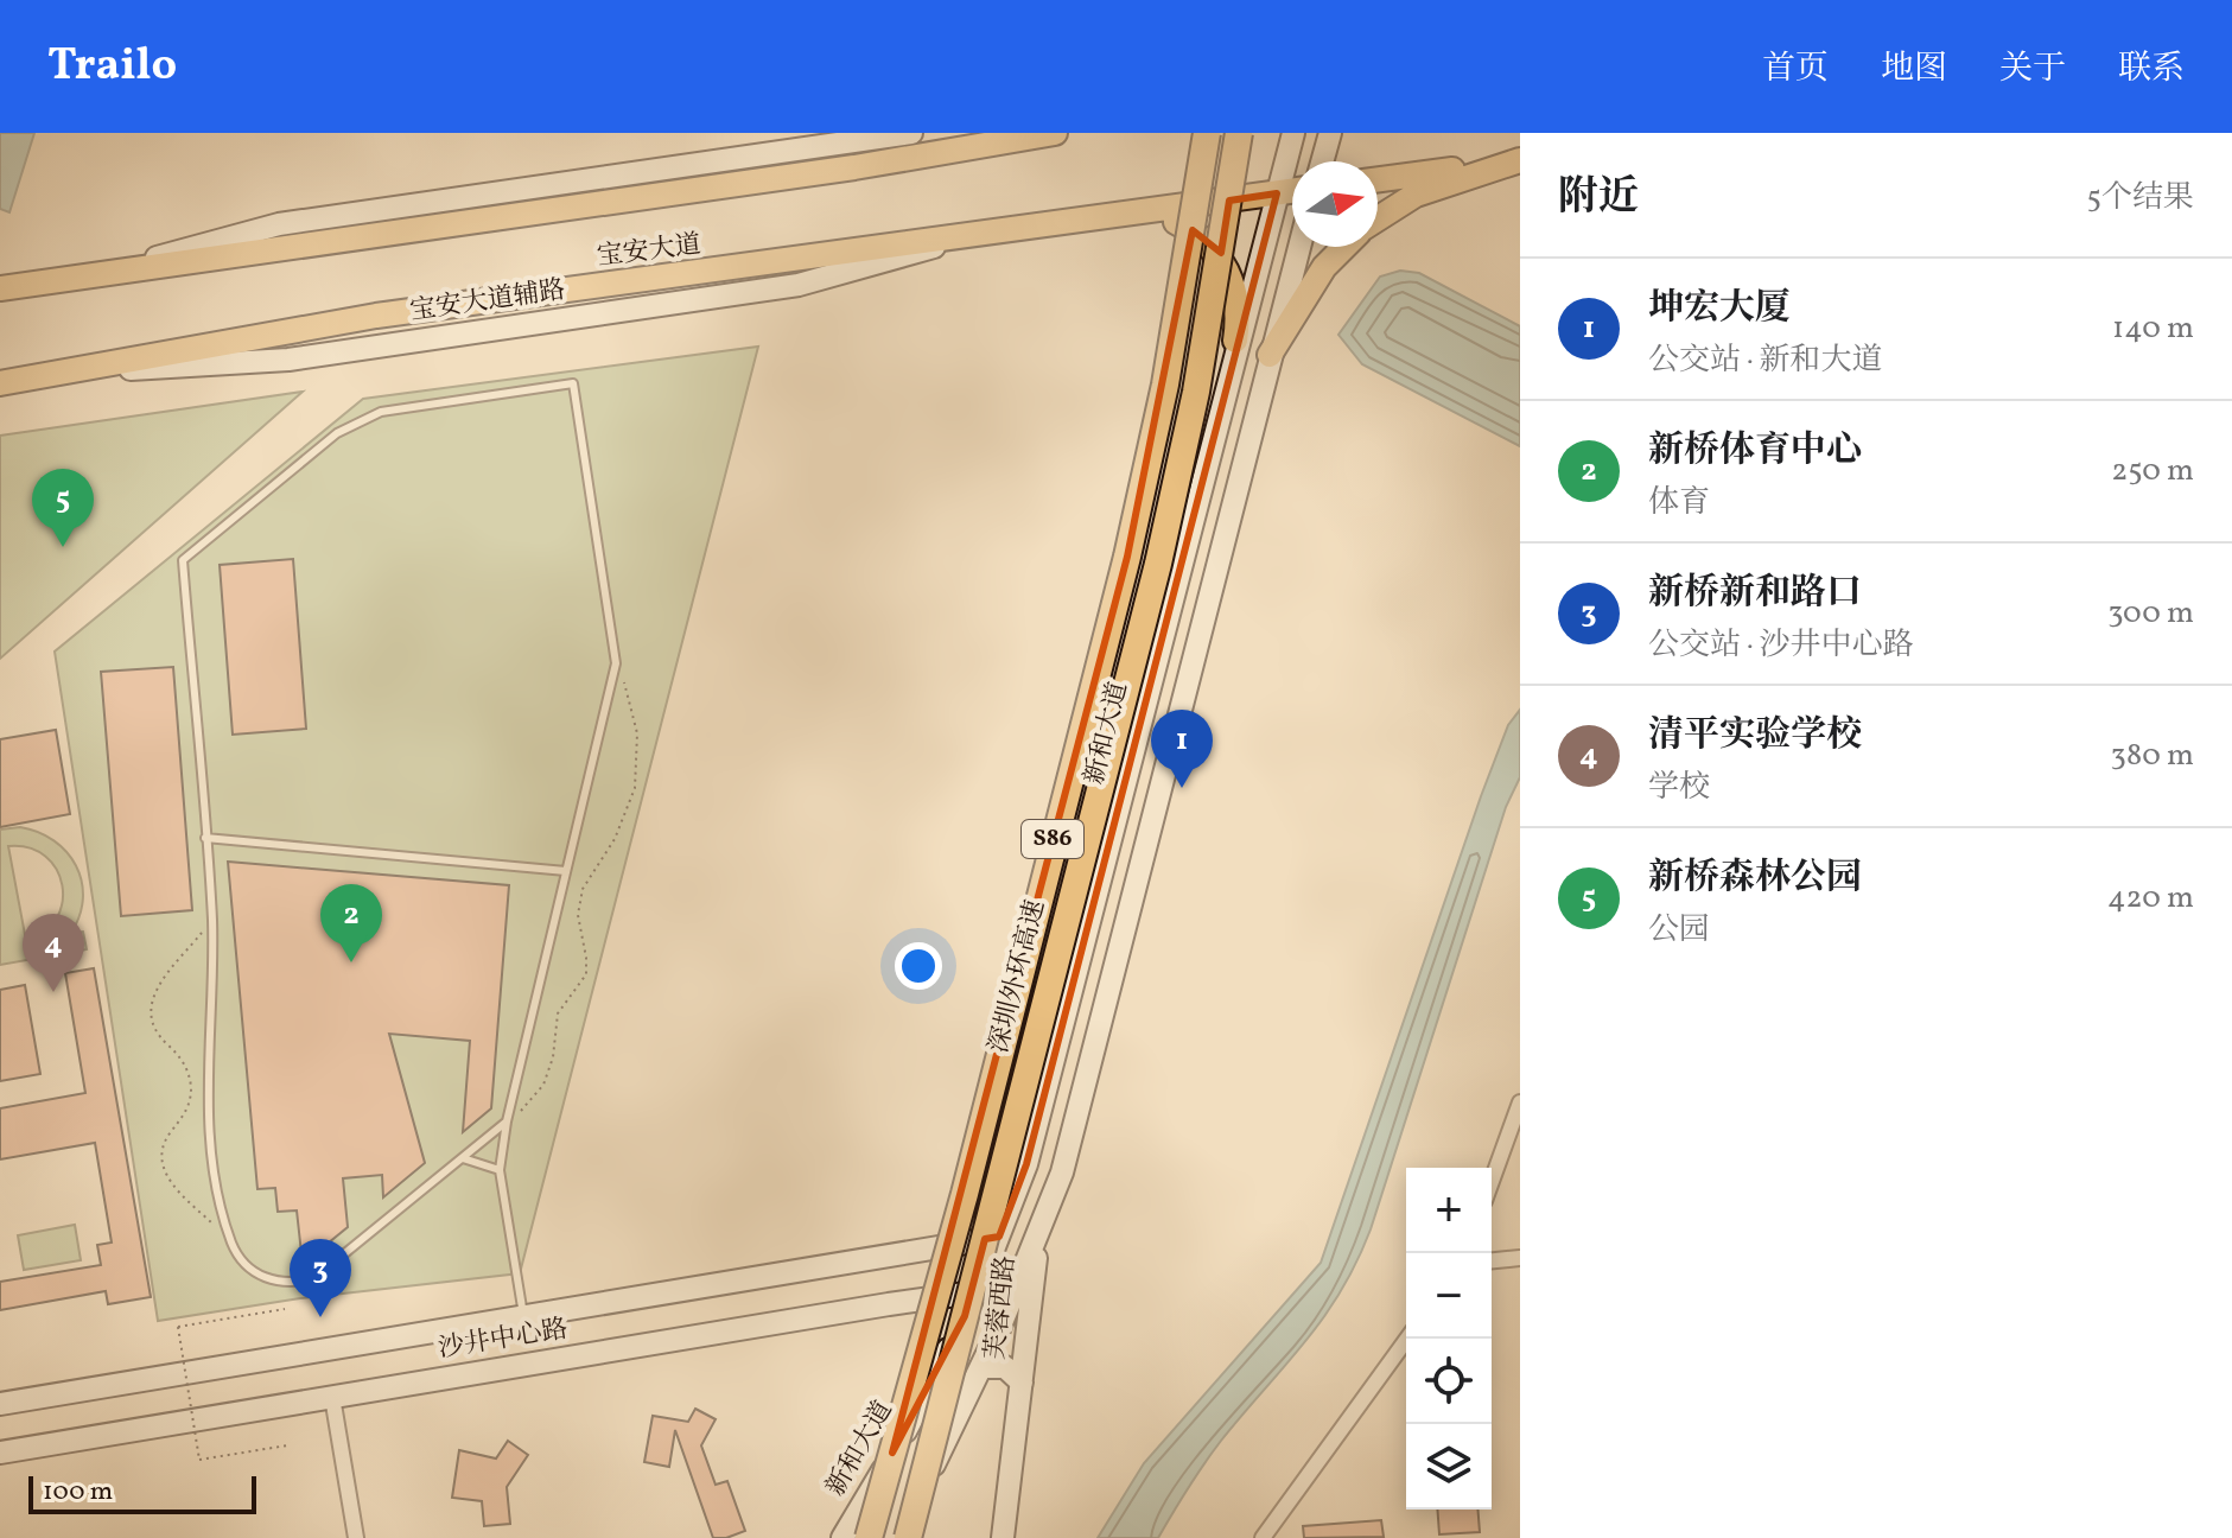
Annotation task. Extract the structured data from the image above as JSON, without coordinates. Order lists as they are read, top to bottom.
{
  "streets": {
    "highway": ["S86", "深圳外环高速"],
    "main road": [
      "宝安大道",
      "新和大道",
      "芙蓉西路",
      "沙井中心路"
    ]
  },
  "crossings": [
    ["宝安大道", "新和大道"],
    ["新和大道", "沙井中心路"]
  ],
  "scale_bar": "100 m",
  "north": "right",
  "page": {
    "header": "Trailo",
    "nav": [
      "首页",
      "地图",
      "关于",
      "联系"
    ],
    "heading": ["附近", "5个结果"],
    "list": [
      {
        "mark": "1",
        "name": "坤宏大厦",
        "note": "公交站 · 新和大道",
        "value": "140 m"
      },
      {
        "mark": "2",
        "name": "新桥体育中心",
        "note": "体育",
        "value": "250 m"
      },
      {
        "mark": "3",
        "name": "新桥新和路口",
        "note": "公交站 · 沙井中心路",
        "value": "300 m"
      },
      {
        "mark": "4",
        "name": "清平实验学校",
        "note": "学校",
        "value": "380 m"
      },
      {
        "mark": "5",
        "name": "新桥森林公园",
        "note": "公园",
        "value": "420 m"
      }
    ],
    "pins": [
      "5",
      "1",
      "2",
      "4",
      "3"
    ],
    "map_buttons": ["+", "−"],
    "scale": "100 m"
  }
}
